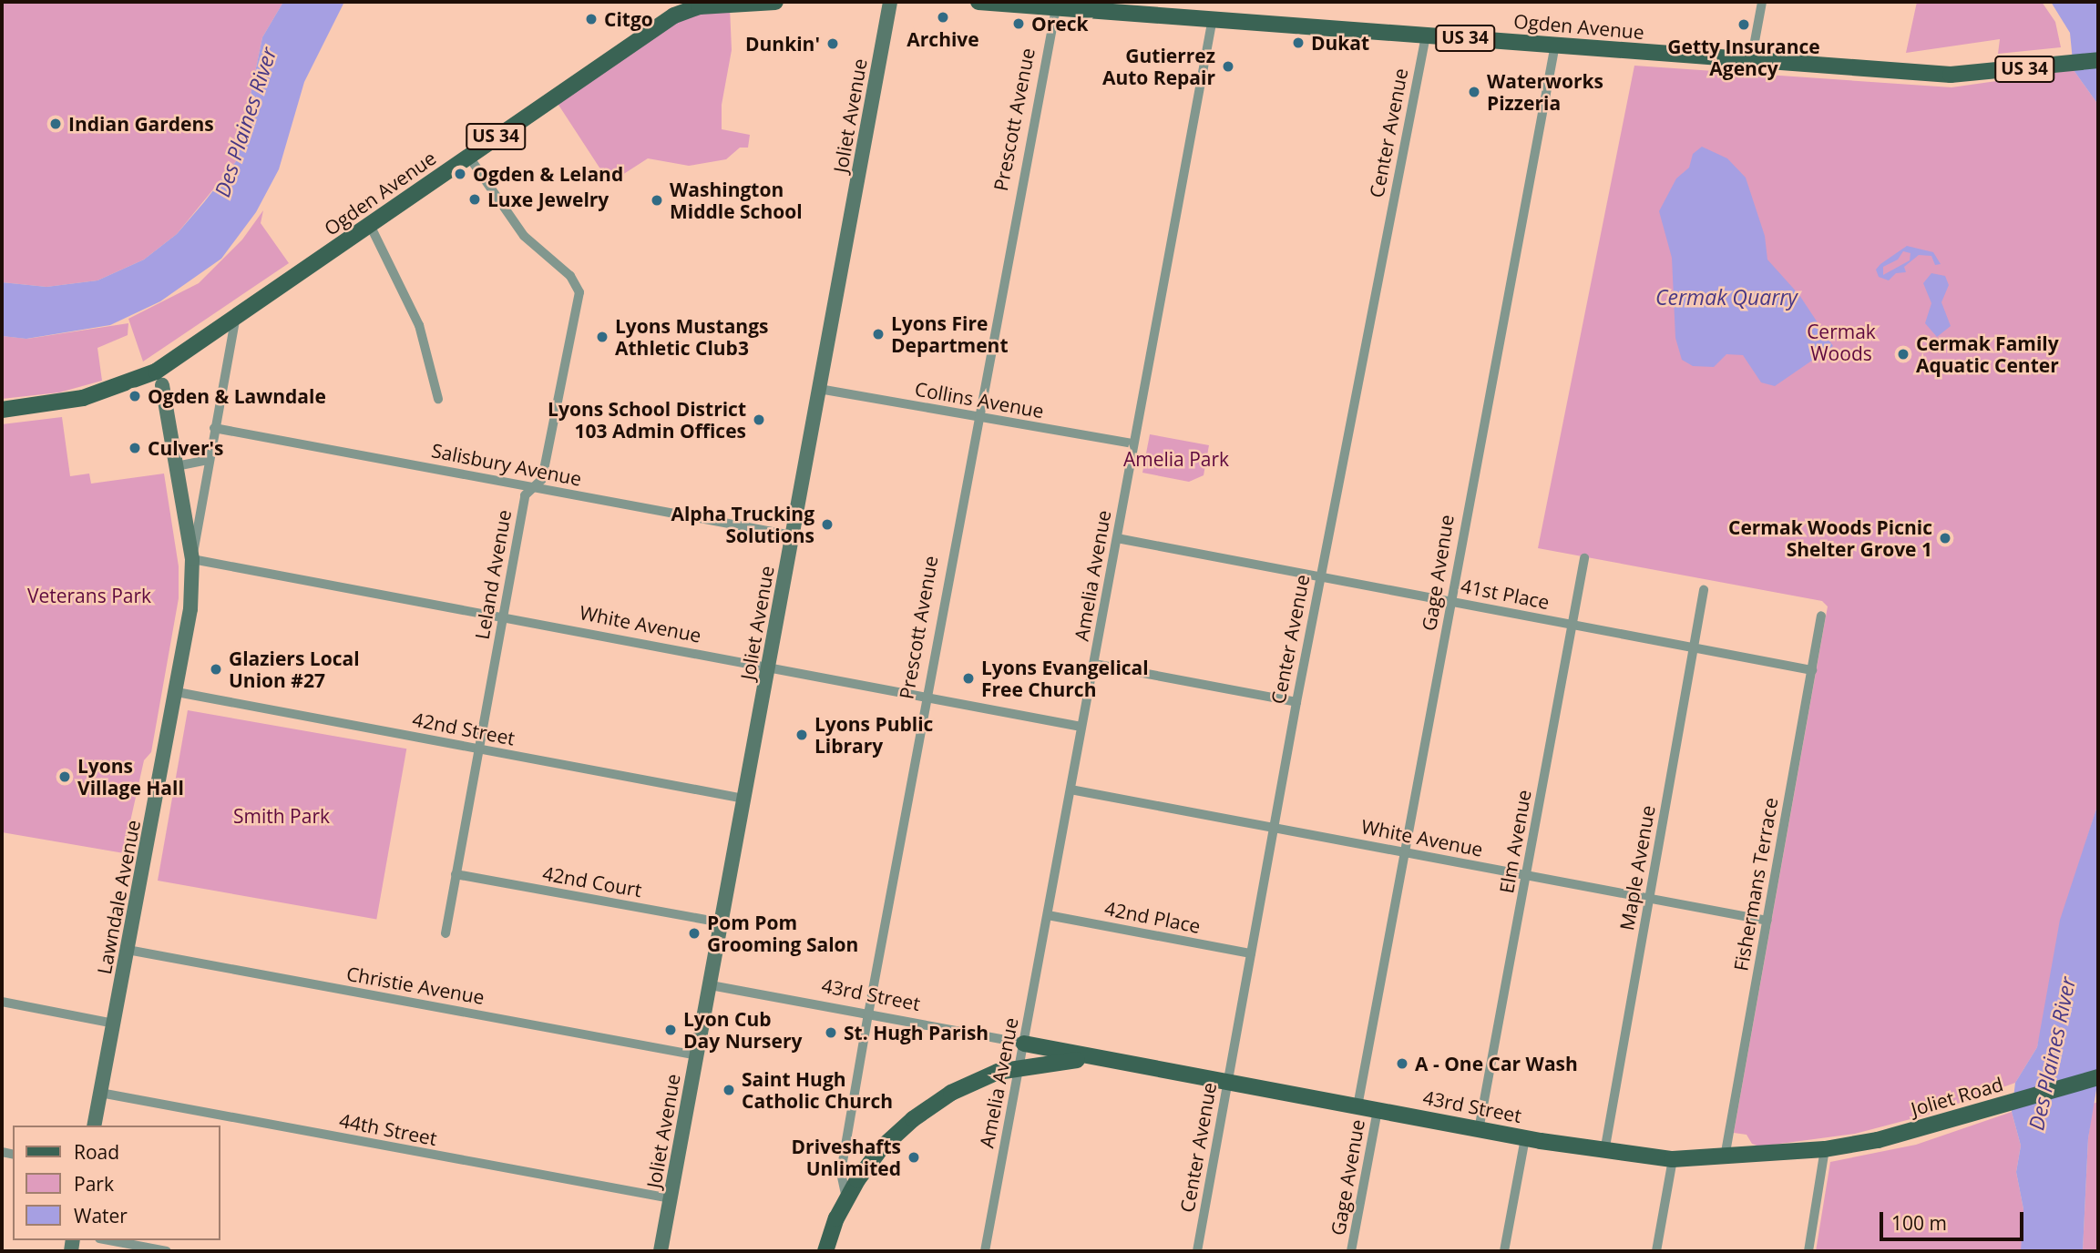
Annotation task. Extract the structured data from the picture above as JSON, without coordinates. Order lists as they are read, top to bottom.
{
  "streets": {
    "main road": [
      "Ogden Avenue",
      "US 34",
      "43rd Street",
      "Joliet Road"
    ],
    "street": [
      "Joliet Avenue",
      "Prescott Avenue",
      "Center Avenue",
      "Collins Avenue",
      "Salisbury Avenue",
      "Gage Avenue",
      "Leland Avenue",
      "Amelia Avenue",
      "41st Place",
      "White Avenue",
      "42nd Street",
      "Elm Avenue",
      "Maple Avenue",
      "42nd Court",
      "Fishermans Terrace",
      "Lawndale Avenue",
      "42nd Place",
      "Christie Avenue",
      "44th Street"
    ]
  },
  "crossings": [
    ["Ogden Avenue", "Prescott Avenue"],
    ["Ogden Avenue", "Center Avenue"],
    ["Ogden Avenue", "Gage Avenue"],
    ["Ogden Avenue", "Leland Avenue"],
    ["Ogden Avenue", "Amelia Avenue"],
    ["Ogden Avenue", "Lawndale Avenue"],
    ["Joliet Avenue", "Collins Avenue"],
    ["Joliet Avenue", "Salisbury Avenue"],
    ["Joliet Avenue", "White Avenue"],
    ["Joliet Avenue", "42nd Street"],
    ["Joliet Avenue", "42nd Court"],
    ["Joliet Avenue", "Christie Avenue"],
    ["Joliet Avenue", "43rd Street"],
    ["Joliet Avenue", "44th Street"],
    ["Prescott Avenue", "Collins Avenue"],
    ["Prescott Avenue", "White Avenue"],
    ["Prescott Avenue", "43rd Street"],
    ["Center Avenue", "41st Place"],
    ["Center Avenue", "White Avenue"],
    ["Center Avenue", "42nd Place"],
    ["Center Avenue", "43rd Street"],
    ["Collins Avenue", "Amelia Avenue"],
    ["Salisbury Avenue", "Leland Avenue"],
    ["Salisbury Avenue", "Lawndale Avenue"],
    ["Gage Avenue", "41st Place"],
    ["Gage Avenue", "White Avenue"],
    ["Gage Avenue", "43rd Street"],
    ["Leland Avenue", "White Avenue"],
    ["Leland Avenue", "42nd Street"],
    ["Leland Avenue", "42nd Court"],
    ["Amelia Avenue", "41st Place"],
    ["Amelia Avenue", "White Avenue"],
    ["Amelia Avenue", "42nd Place"],
    ["Amelia Avenue", "43rd Street"],
    ["41st Place", "Elm Avenue"],
    ["41st Place", "Maple Avenue"],
    ["41st Place", "Fishermans Terrace"],
    ["White Avenue", "Elm Avenue"],
    ["White Avenue", "Maple Avenue"],
    ["White Avenue", "Fishermans Terrace"],
    ["White Avenue", "Lawndale Avenue"],
    ["42nd Street", "Lawndale Avenue"],
    ["Elm Avenue", "43rd Street"],
    ["Maple Avenue", "43rd Street"],
    ["Fishermans Terrace", "43rd Street"],
    ["Lawndale Avenue", "Christie Avenue"],
    ["Lawndale Avenue", "44th Street"],
    ["43rd Street", "Joliet Road"]
  ],
  "water": ["Des Plaines River", "Cermak Quarry"],
  "parks": [
    "Cermak Woods",
    "Amelia Park",
    "Veterans Park",
    "Smith Park"
  ],
  "places": [
    "Archive",
    "Citgo",
    "Oreck",
    "Getty Insurance Agency",
    "Dukat",
    "Dunkin'",
    "Gutierrez Auto Repair",
    "Waterworks Pizzeria",
    "Indian Gardens",
    "Ogden & Leland",
    "Luxe Jewelry",
    "Washington Middle School",
    "Lyons Fire Department",
    "Lyons Mustangs Athletic Club3",
    "Cermak Family Aquatic Center",
    "Ogden & Lawndale",
    "Lyons School District 103 Admin Offices",
    "Culver's",
    "Alpha Trucking Solutions",
    "Cermak Woods Picnic Shelter Grove 1",
    "Glaziers Local Union #27",
    "Lyons Evangelical Free Church",
    "Lyons Public Library",
    "Lyons Village Hall",
    "Pom Pom Grooming Salon",
    "Lyon Cub Day Nursery",
    "St. Hugh Parish",
    "A - One Car Wash",
    "Saint Hugh Catholic Church",
    "Driveshafts Unlimited"
  ],
  "legend": ["Road", "Park", "Water"],
  "scale_bar": "100 m"
}
